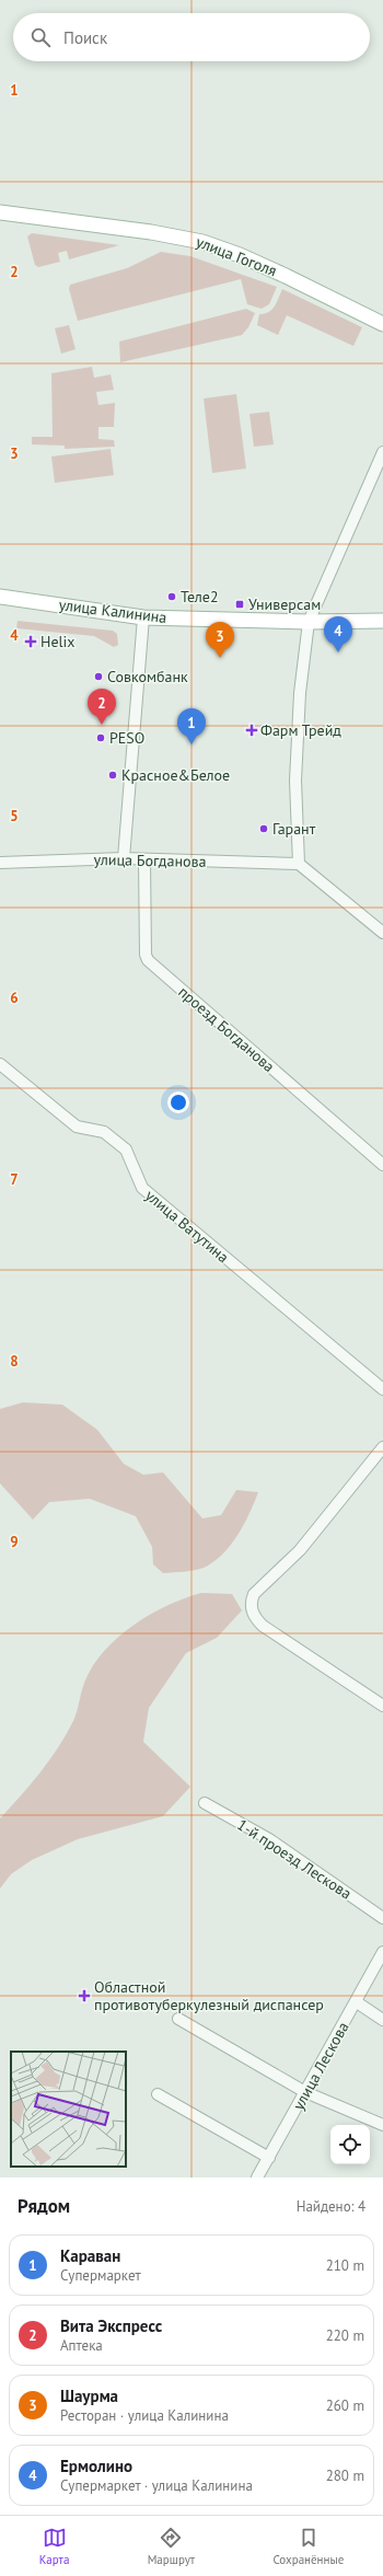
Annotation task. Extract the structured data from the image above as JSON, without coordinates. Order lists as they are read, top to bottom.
{
  "streets": {
    "main road": ["улица Гоголя", "улица Калинина"],
    "street": [
      "улица Богданова",
      "проезд Богданова",
      "улица Ватутина",
      "1-й проезд Лескова",
      "улица Лескова"
    ]
  },
  "crossings": [
    ["улица Богданова", "проезд Богданова"]
  ],
  "places": {
    "other": [
      "Теле2",
      "Совкомбанк",
      "PESO",
      "Красное&Белое",
      "Гарант"
    ],
    "transit": ["Универсам"],
    "health": ["Helix", "Фарм Трейд", "Областной противотуберкулезный диспансер"]
  },
  "page": {
    "search": "Поиск",
    "pins": [
      "4",
      "3",
      "2",
      "1"
    ],
    "heading": ["Рядом", "Найдено: 4"],
    "list": [
      {
        "mark": "1",
        "name": "Караван",
        "note": "Супермаркет",
        "value": "210 m"
      },
      {
        "mark": "2",
        "name": "Вита Экспресс",
        "note": "Аптека",
        "value": "220 m"
      },
      {
        "mark": "3",
        "name": "Шаурма",
        "note": "Ресторан · улица Калинина",
        "value": "260 m"
      },
      {
        "mark": "4",
        "name": "Ермолино",
        "note": "Супермаркет · улица Калинина",
        "value": "280 m"
      }
    ],
    "nav": ["Карта", "Маршрут", "Сохранённые"]
  },
  "grid": {
    "rows": [
      "1",
      "2",
      "3",
      "4",
      "5",
      "6",
      "7",
      "8",
      "9"
    ]
  }
}
